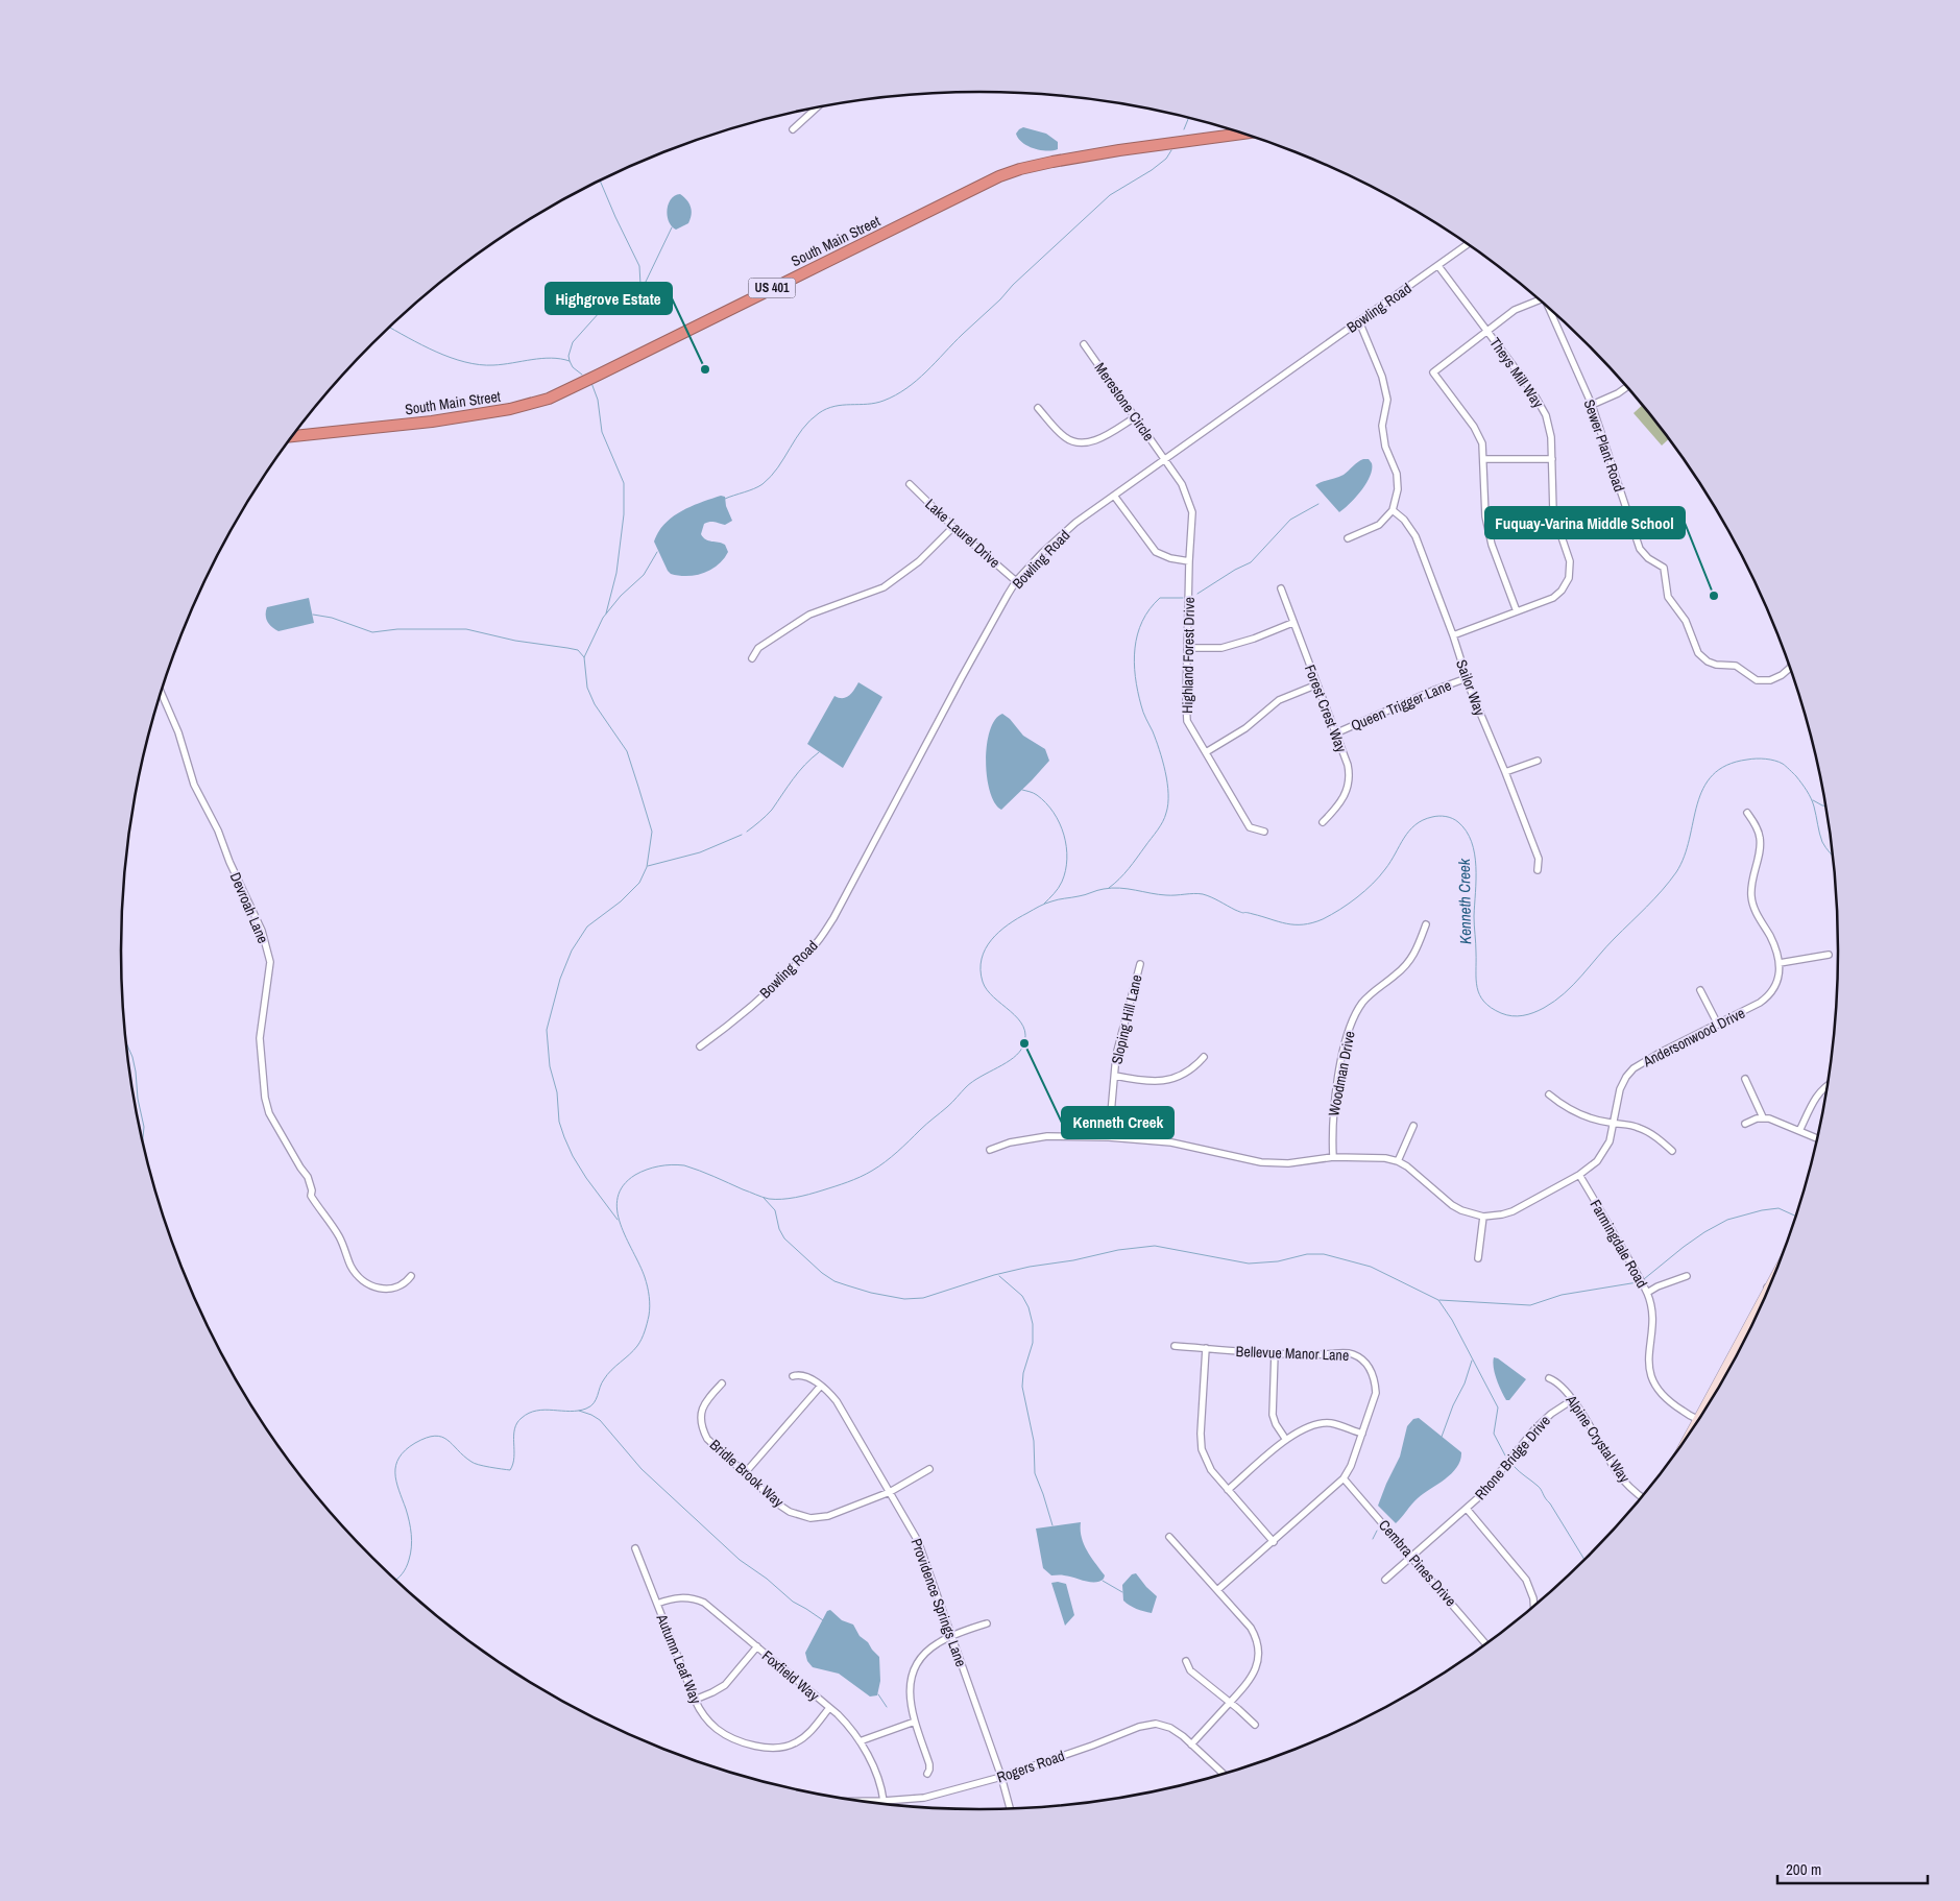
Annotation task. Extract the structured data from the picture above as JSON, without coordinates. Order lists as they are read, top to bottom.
{
  "streets": {
    "highway": ["South Main Street", "US 401"],
    "street": [
      "Bowling Road",
      "Theys Mill Way",
      "Merestone Circle",
      "Sewer Plant Road",
      "Lake Laurel Drive",
      "Highland Forest Drive",
      "Sailor Way",
      "Queen Trigger Lane",
      "Forest Crest Way",
      "Devroah Lane",
      "Sloping Hill Lane",
      "Andersonwood Drive",
      "Woodman Drive",
      "Farmingdale Road",
      "Bellevue Manor Lane",
      "Alpine Crystal Way",
      "Rhone Bridge Drive",
      "Bridle Brook Way",
      "Cembra Pines Drive",
      "Providence Springs Lane",
      "Autumn Leaf Way",
      "Foxfield Way",
      "Rogers Road"
    ]
  },
  "crossings": [
    ["Bowling Road", "Theys Mill Way"],
    ["Bowling Road", "Merestone Circle"],
    ["Bowling Road", "Lake Laurel Drive"],
    ["Bowling Road", "Highland Forest Drive"],
    ["Theys Mill Way", "Sailor Way"],
    ["Merestone Circle", "Highland Forest Drive"],
    ["Sailor Way", "Queen Trigger Lane"],
    ["Queen Trigger Lane", "Forest Crest Way"],
    ["Sloping Hill Lane", "Andersonwood Drive"],
    ["Andersonwood Drive", "Woodman Drive"],
    ["Andersonwood Drive", "Farmingdale Road"],
    ["Bellevue Manor Lane", "Cembra Pines Drive"],
    ["Alpine Crystal Way", "Rhone Bridge Drive"],
    ["Rhone Bridge Drive", "Cembra Pines Drive"],
    ["Bridle Brook Way", "Providence Springs Lane"],
    ["Providence Springs Lane", "Rogers Road"],
    ["Autumn Leaf Way", "Foxfield Way"],
    ["Foxfield Way", "Rogers Road"]
  ],
  "water": ["Kenneth Creek"],
  "places": ["Highgrove Estate", "Fuquay-Varina Middle School", "Kenneth Creek"],
  "scale_bar": "200 m"
}
